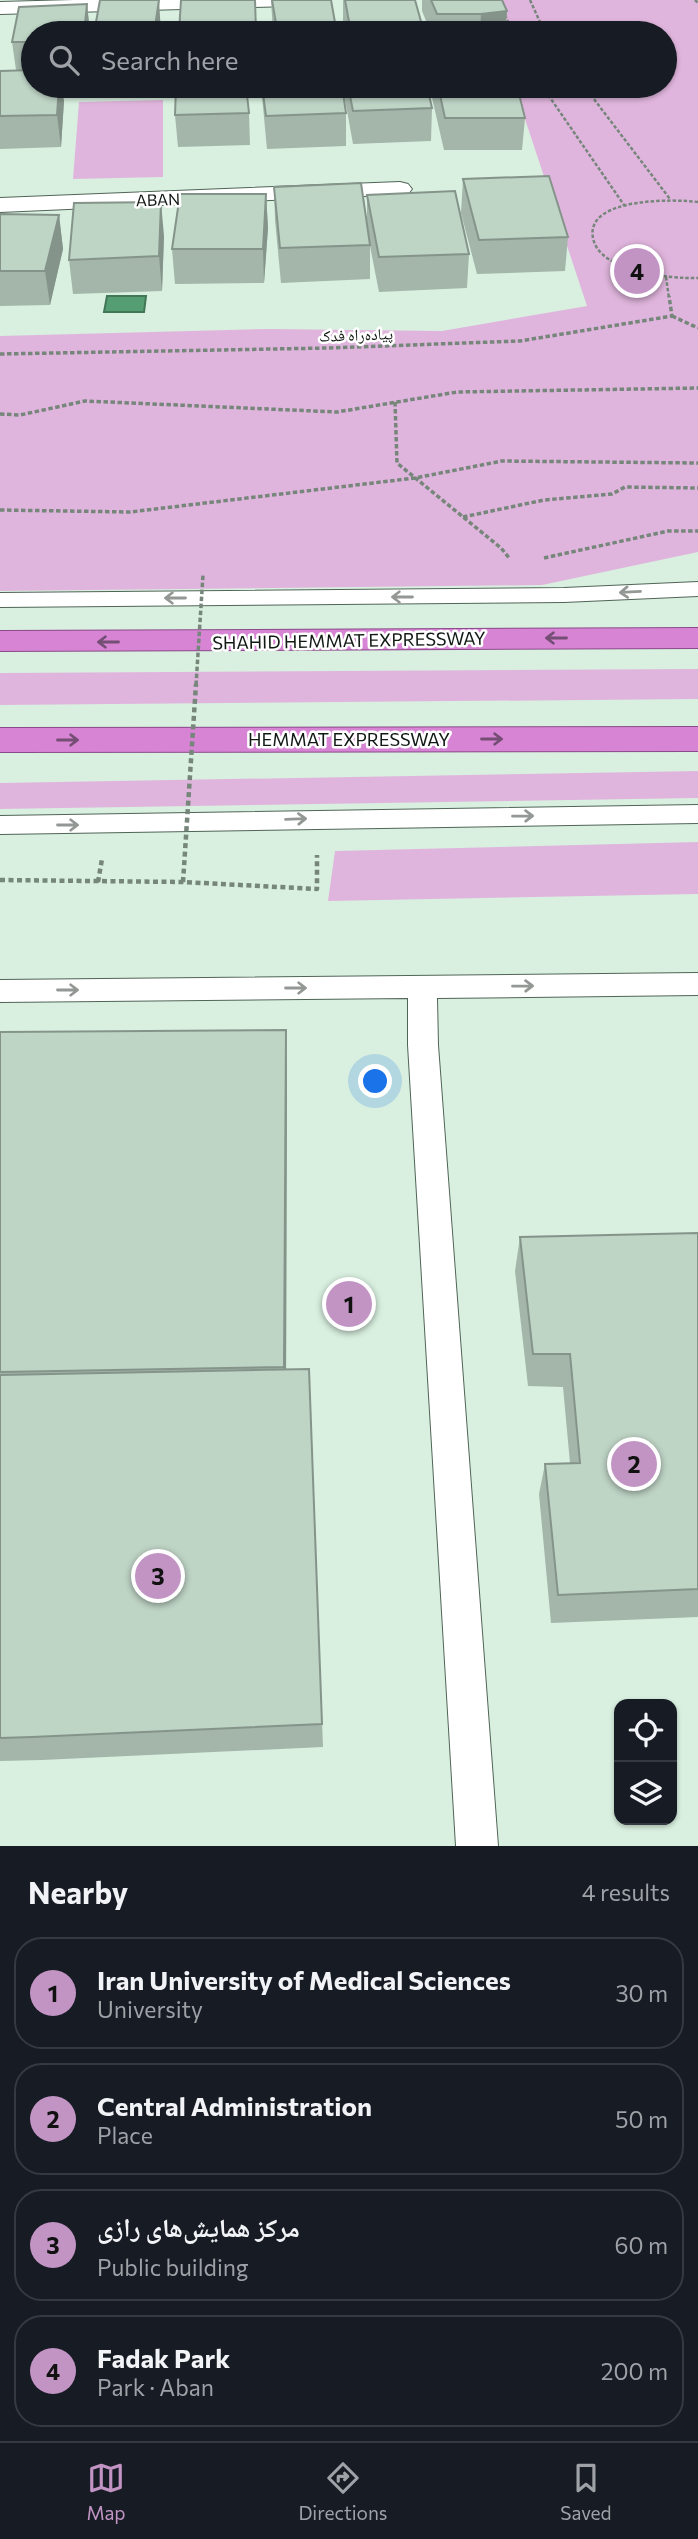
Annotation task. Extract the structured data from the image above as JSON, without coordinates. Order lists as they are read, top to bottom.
{
  "streets": {
    "highway": ["SHAHID HEMMAT EXPRESSWAY", "HEMMAT EXPRESSWAY"],
    "street": ["ABAN"],
    "path": ["پیاده‌راه فدک"]
  },
  "one_way": ["SHAHID HEMMAT EXPRESSWAY", "HEMMAT EXPRESSWAY"],
  "page": {
    "search": "Search here",
    "pins": [
      "4",
      "1",
      "2",
      "3"
    ],
    "heading": ["Nearby", "4 results"],
    "list": [
      {
        "mark": "1",
        "name": "Iran University of Medical Sciences",
        "note": "University",
        "value": "30 m"
      },
      {
        "mark": "2",
        "name": "Central Administration",
        "note": "Place",
        "value": "50 m"
      },
      {
        "mark": "3",
        "name": "مرکز همایش‌های رازی",
        "note": "Public building",
        "value": "60 m"
      },
      {
        "mark": "4",
        "name": "Fadak Park",
        "note": "Park · Aban",
        "value": "200 m"
      }
    ],
    "nav": ["Map", "Directions", "Saved"]
  }
}
